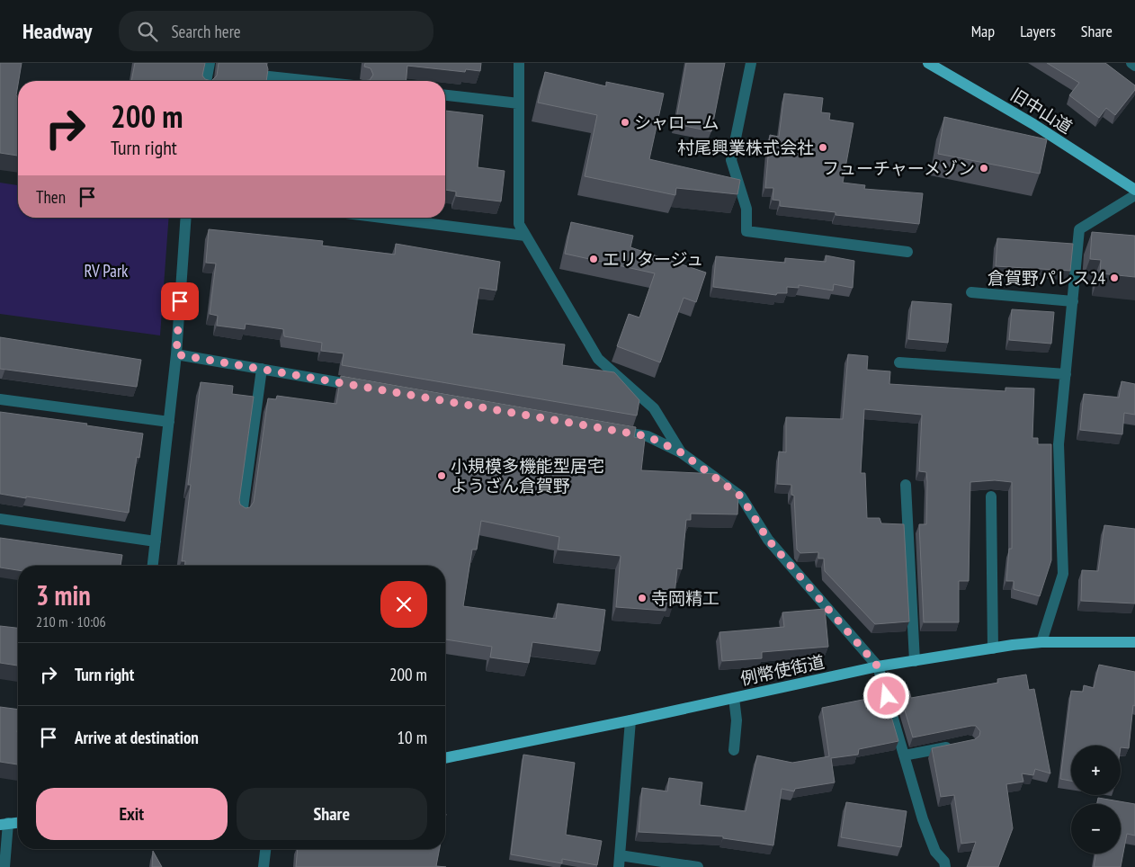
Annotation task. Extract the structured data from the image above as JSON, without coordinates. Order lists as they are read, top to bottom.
{
  "streets": {
    "main road": ["旧中山道", "例幣使街道"]
  },
  "parks": ["RV Park"],
  "places": [
    "シャローム",
    "村尾興業株式会社",
    "フューチャーメゾン",
    "エリタージュ",
    "倉賀野パレス24",
    "小規模多機能型居宅 ようざん倉賀野",
    "寺岡精工"
  ],
  "page": {
    "header": "Headway",
    "search": "Search here",
    "nav": ["Map", "Layers", "Share"],
    "turn": ["200 m", "Turn right"],
    "then": "Then",
    "heading": ["3 min", "210 m · 10:06"],
    "list": [
      {
        "name": "Turn right",
        "value": "200 m"
      },
      {
        "name": "Arrive at destination",
        "value": "10 m"
      }
    ],
    "map_buttons": ["+", "−"],
    "buttons": ["Exit", "Share"]
  }
}
